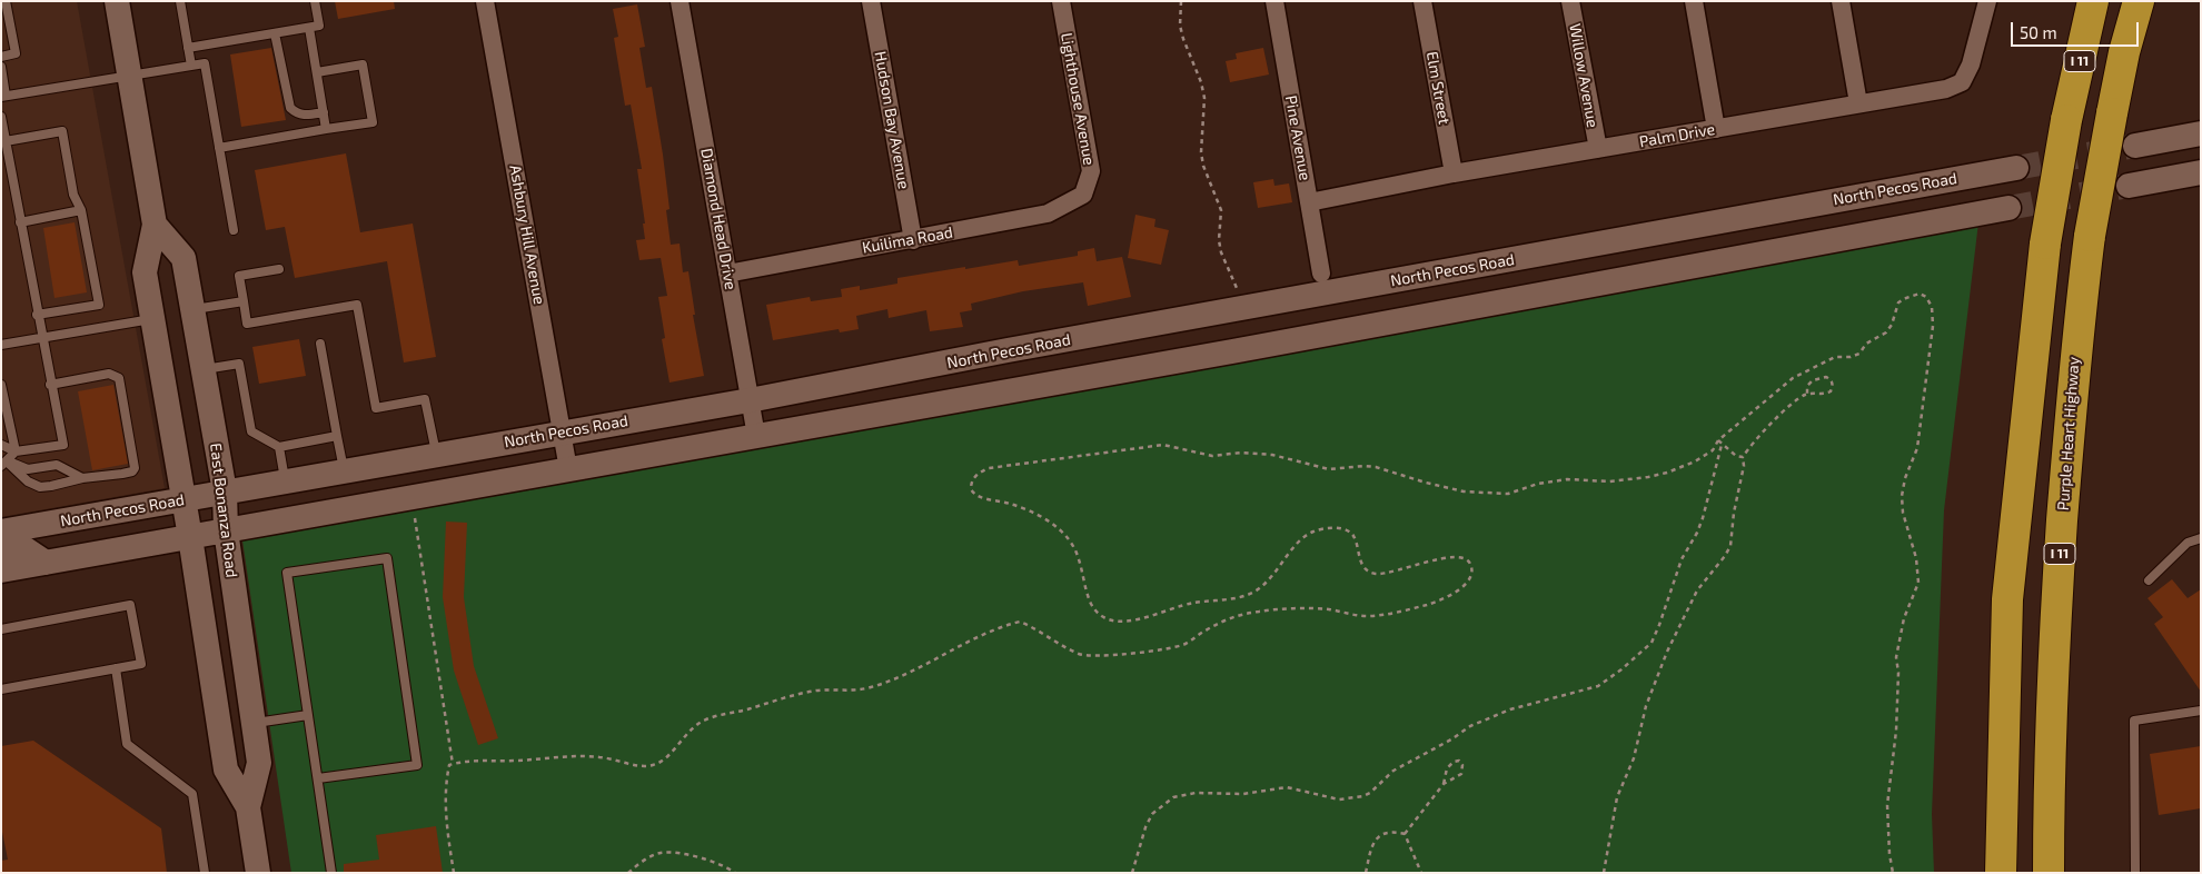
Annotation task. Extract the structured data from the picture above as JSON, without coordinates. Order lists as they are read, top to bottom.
{
  "streets": {
    "highway": ["I 11", "Purple Heart Highway"],
    "main road": ["North Pecos Road", "East Bonanza Road"],
    "street": [
      "Willow Avenue",
      "Elm Street",
      "Lighthouse Avenue",
      "Hudson Bay Avenue",
      "Palm Drive",
      "Pine Avenue",
      "Diamond Head Drive",
      "Ashbury Hill Avenue",
      "Kuilima Road"
    ]
  },
  "crossings": [
    ["Willow Avenue", "Palm Drive"],
    ["Elm Street", "Palm Drive"],
    ["Lighthouse Avenue", "Kuilima Road"],
    ["Hudson Bay Avenue", "Kuilima Road"],
    ["Palm Drive", "Pine Avenue"],
    ["North Pecos Road", "Diamond Head Drive"],
    ["North Pecos Road", "Ashbury Hill Avenue"],
    ["North Pecos Road", "East Bonanza Road"],
    ["Diamond Head Drive", "Kuilima Road"]
  ],
  "scale_bar": "50 m"
}
